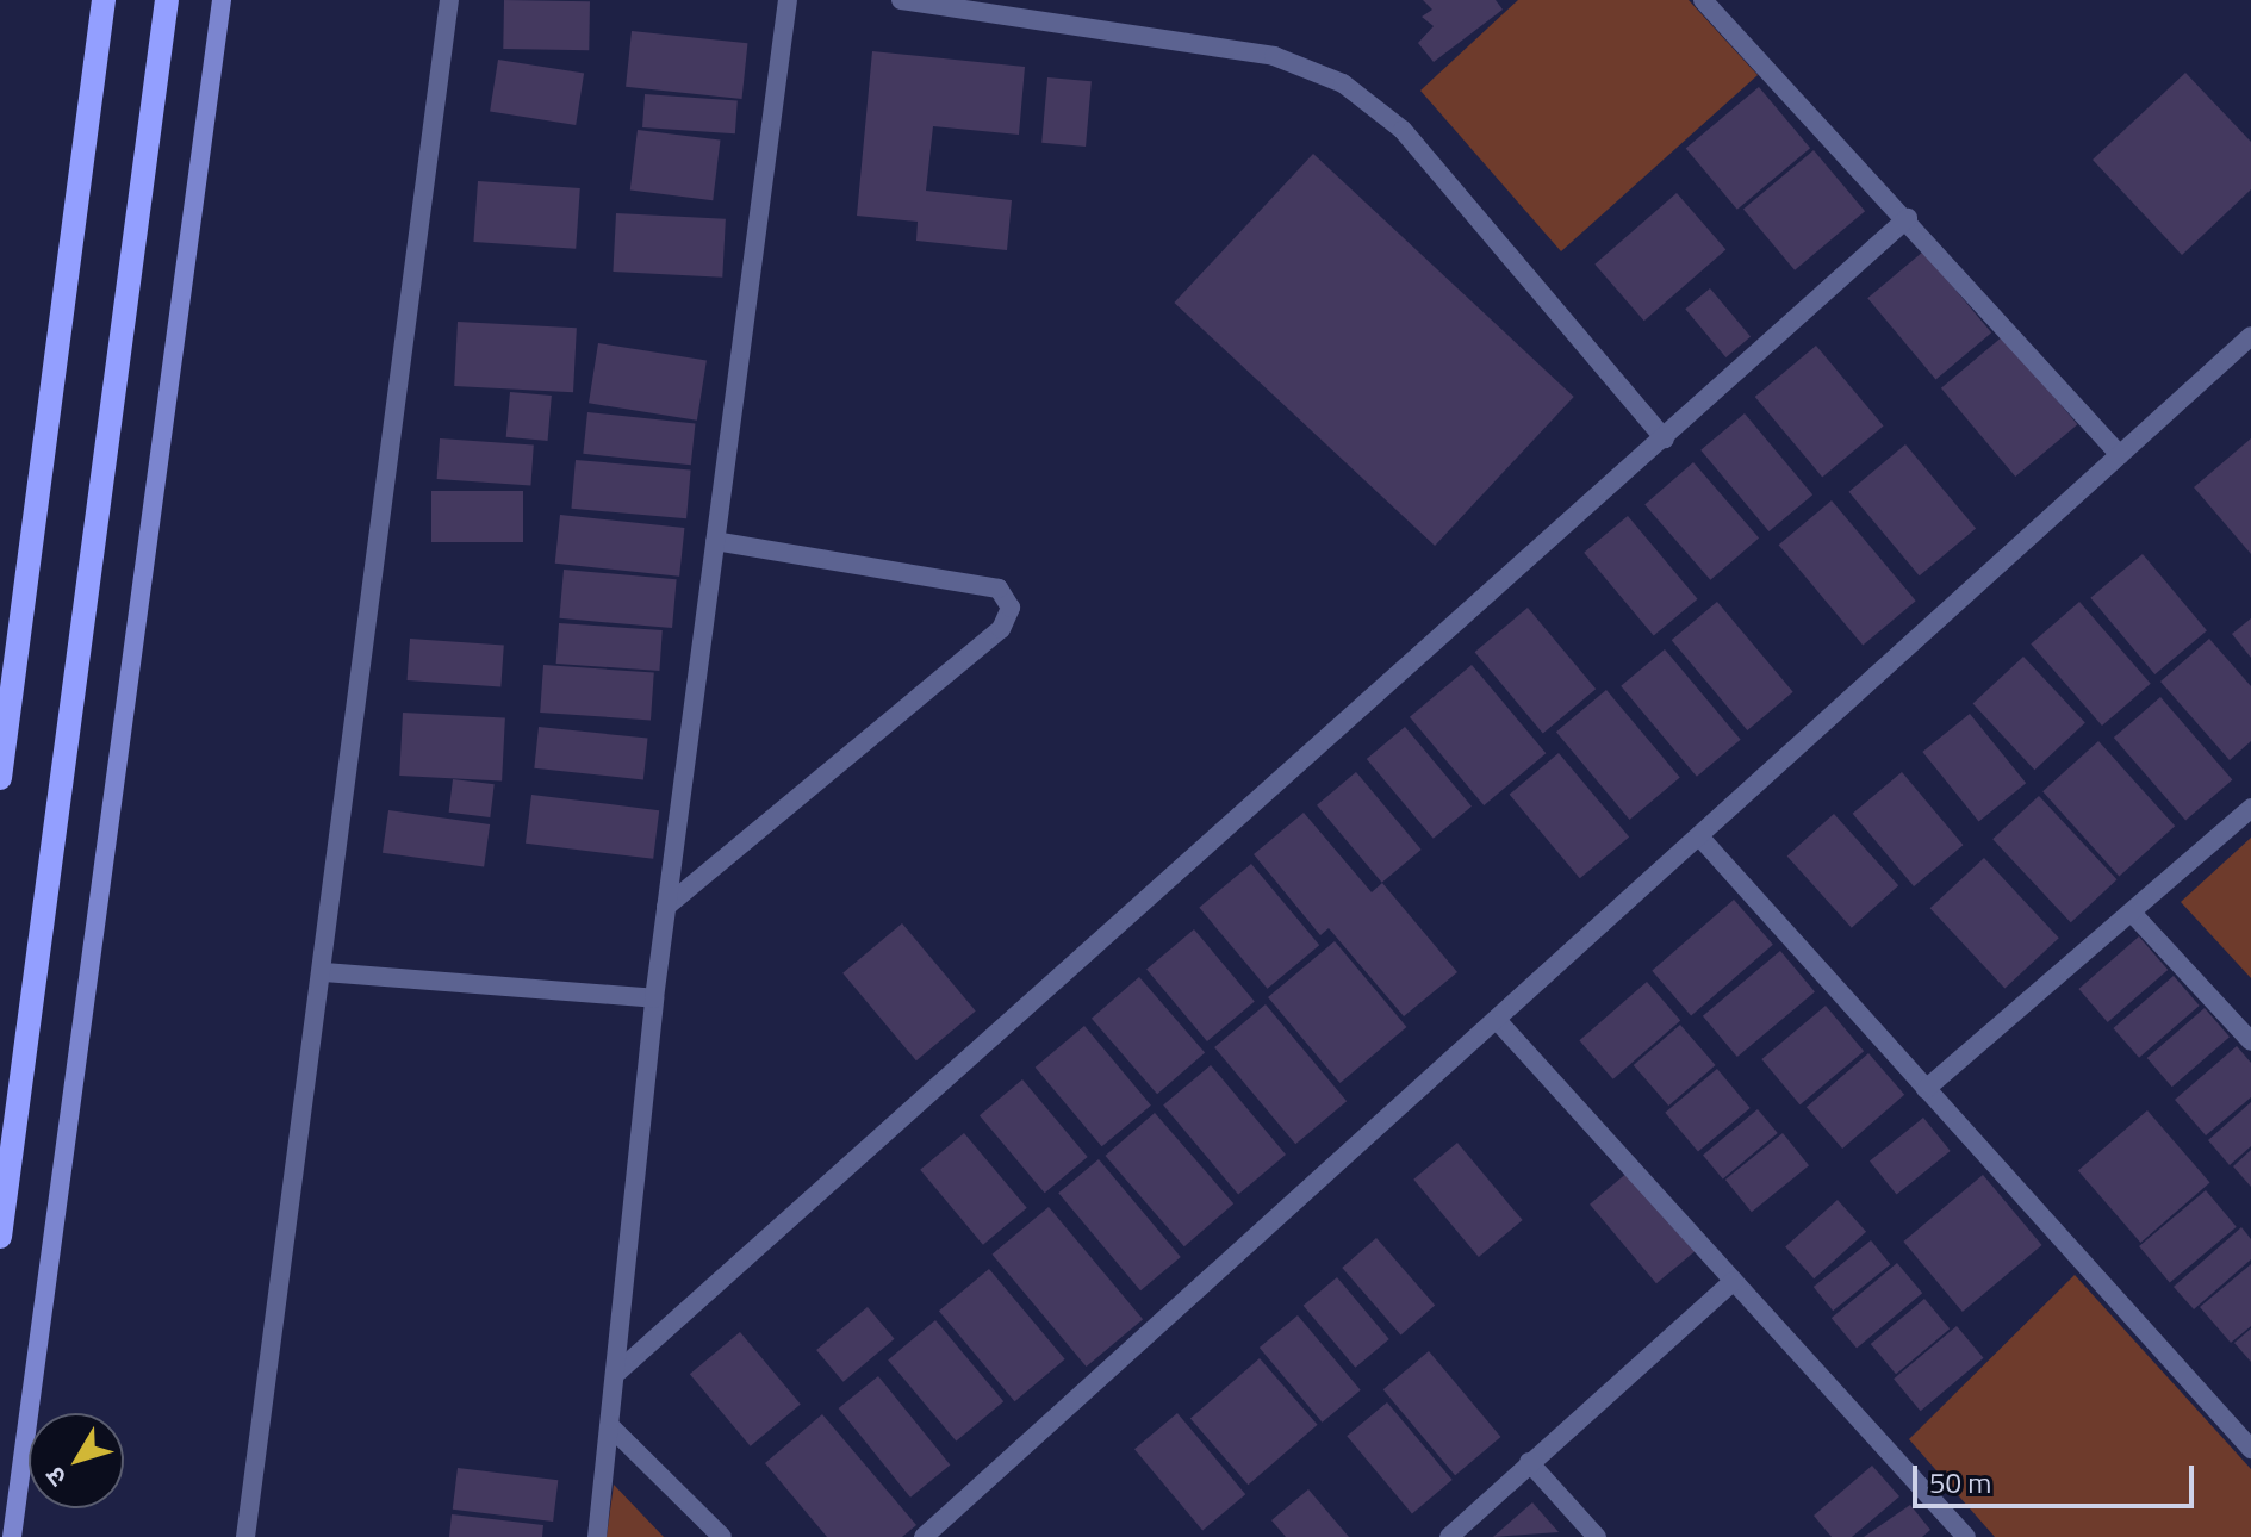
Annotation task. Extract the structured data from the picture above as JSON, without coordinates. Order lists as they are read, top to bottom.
{
  "scale_bar": "50 m",
  "north": "bottom left"
}
